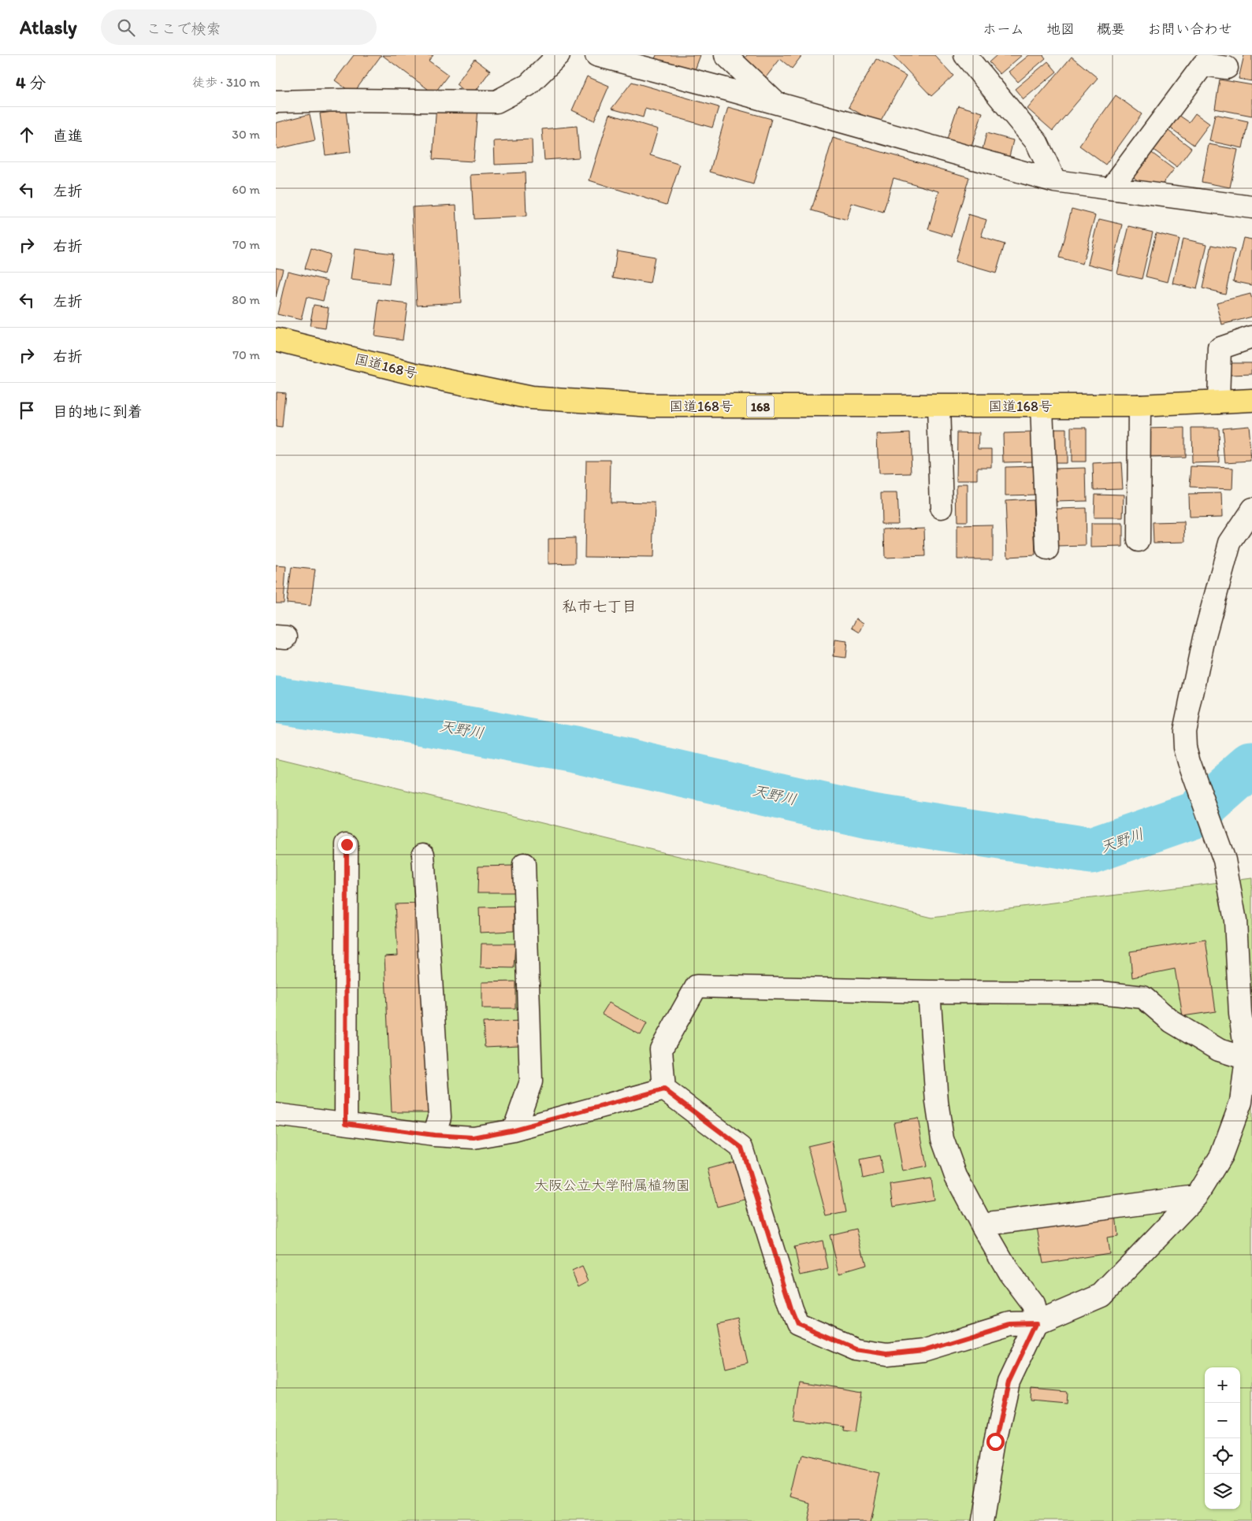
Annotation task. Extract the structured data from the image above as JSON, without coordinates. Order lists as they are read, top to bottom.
{
  "streets": {
    "highway": ["国道168号", "168"]
  },
  "districts": ["私市七丁目"],
  "water": ["天野川"],
  "parks": ["大阪公立大学附属植物園"],
  "page": {
    "header": "Atlasly",
    "search": "ここで検索",
    "nav": [
      "ホーム",
      "地図",
      "概要",
      "お問い合わせ"
    ],
    "heading": ["4 分", "徒歩 · 310 m"],
    "list": [
      ["直進", "30 m"],
      ["左折", "60 m"],
      ["右折", "70 m"],
      ["左折", "80 m"],
      ["右折", "70 m"],
      "目的地に到着"
    ],
    "map_buttons": ["+", "−"]
  }
}
